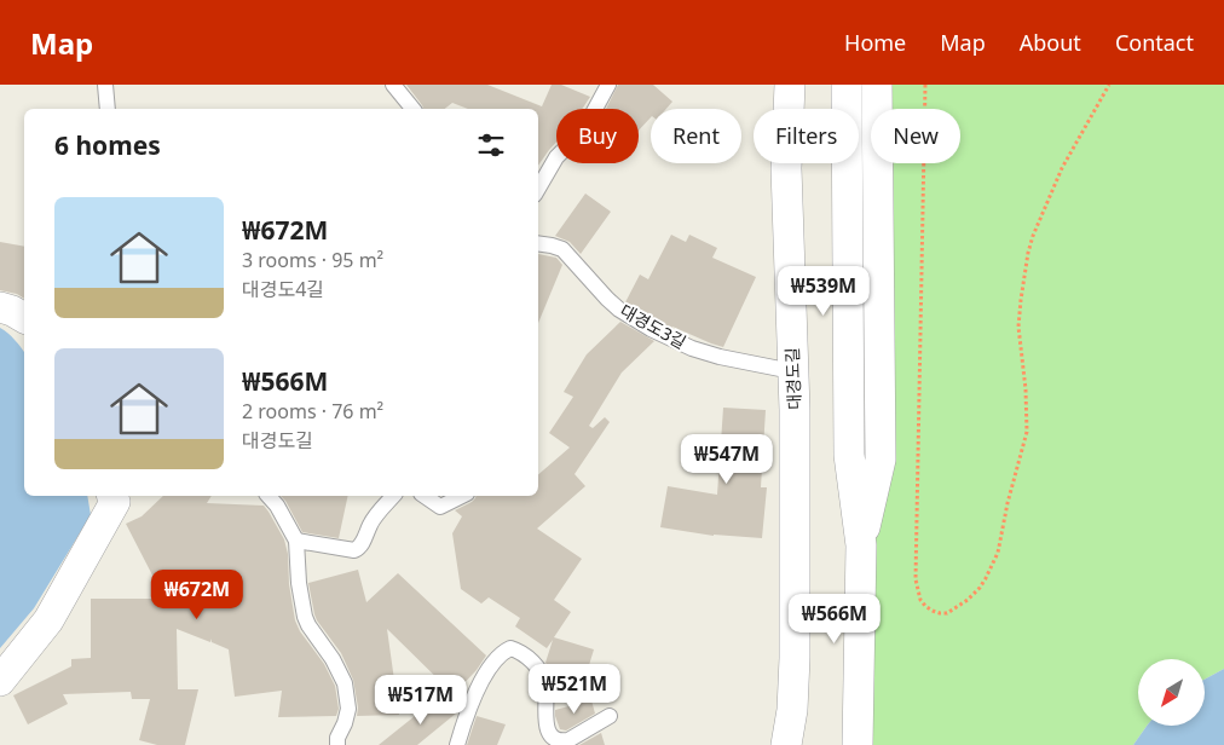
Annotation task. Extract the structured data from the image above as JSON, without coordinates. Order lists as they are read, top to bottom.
{
  "streets": {
    "street": ["대경도길"],
    "lane": ["대경도3길"]
  },
  "crossings": [
    ["대경도3길", "대경도길"]
  ],
  "north": "bottom left",
  "page": {
    "header": "Map",
    "nav": [
      "Home",
      "Map",
      "About",
      "Contact"
    ],
    "chip": [
      "Buy",
      "Rent",
      "Filters",
      "New"
    ],
    "heading": "6 homes",
    "list": [
      {
        "name": "₩672M",
        "note": "3 rooms · 95 m² · 대경도4길"
      },
      {
        "name": "₩566M",
        "note": "2 rooms · 76 m² · 대경도길"
      }
    ],
    "price": [
      "₩539M",
      "₩547M",
      "₩672M",
      "₩566M",
      "₩521M",
      "₩517M"
    ]
  }
}
